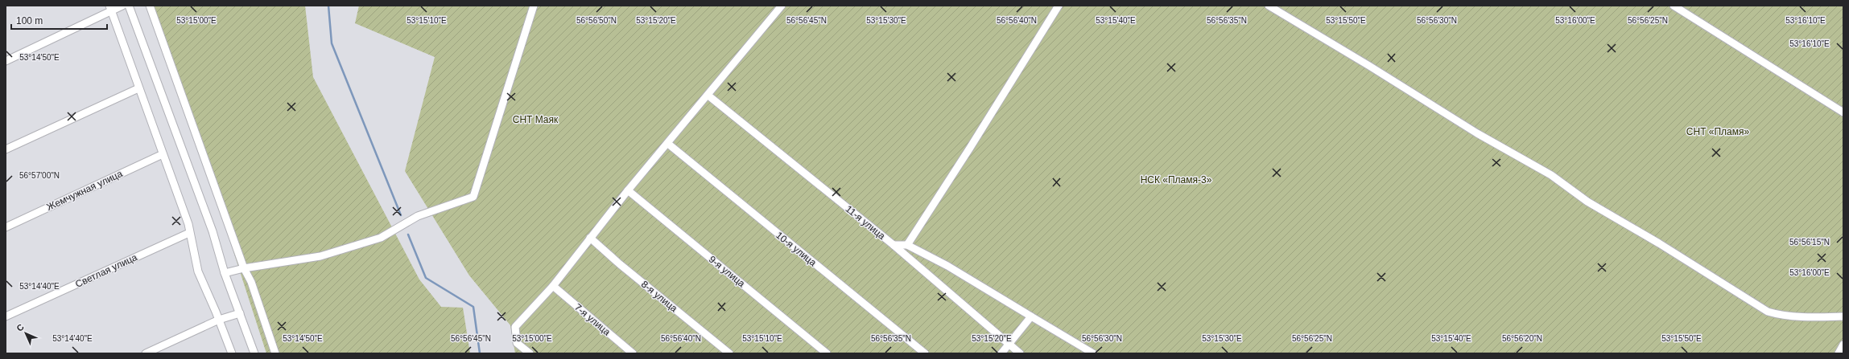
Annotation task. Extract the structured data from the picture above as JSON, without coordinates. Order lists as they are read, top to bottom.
{
  "streets": {
    "street": [
      "Жемчужная улица",
      "11-я улица",
      "10-я улица",
      "Светлая улица",
      "9-я улица",
      "8-я улица",
      "7-я улица"
    ]
  },
  "parks": ["СНТ Маяк", "СНТ «Пламя»", "НСК «Пламя-3»"],
  "scale_bar": "100 m",
  "north": "top left",
  "coordinates": [
    "53°16'10\"E",
    "53°15'50\"E",
    "53°15'00\"E",
    "53°15'10\"E",
    "53°15'20\"E",
    "53°15'30\"E",
    "56°56'40\"N",
    "53°15'40\"E",
    "53°16'00\"E",
    "56°56'50\"N",
    "56°56'45\"N",
    "56°56'35\"N",
    "56°56'30\"N",
    "56°56'25\"N",
    "53°14'50\"E",
    "56°57'00\"N",
    "56°56'15\"N",
    "53°14'40\"E",
    "56°56'20\"N"
  ]
}
